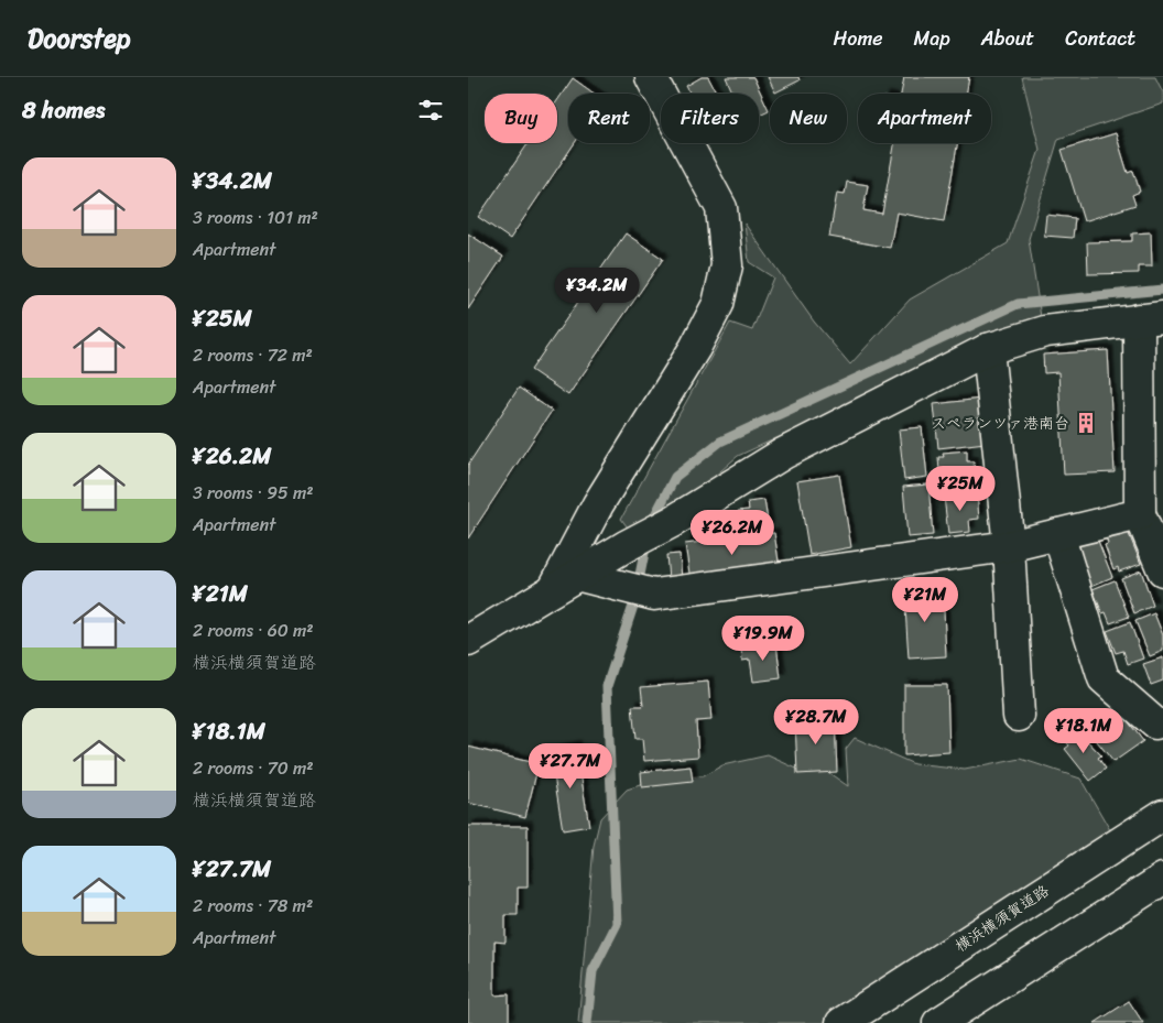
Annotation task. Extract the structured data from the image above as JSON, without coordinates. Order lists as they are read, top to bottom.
{
  "streets": {
    "main road": ["横浜横須賀道路"]
  },
  "places": {
    "building": ["スペランツァ港南台"]
  },
  "page": {
    "header": "Doorstep",
    "nav": [
      "Home",
      "Map",
      "About",
      "Contact"
    ],
    "heading": "8 homes",
    "chip": [
      "Buy",
      "Rent",
      "Filters",
      "New",
      "Apartment"
    ],
    "list": [
      {
        "name": "¥34.2M",
        "note": "3 rooms · 101 m² · Apartment"
      },
      {
        "name": "¥25M",
        "note": "2 rooms · 72 m² · Apartment"
      },
      {
        "name": "¥26.2M",
        "note": "3 rooms · 95 m² · Apartment"
      },
      {
        "name": "¥21M",
        "note": "2 rooms · 60 m² · 横浜横須賀道路"
      },
      {
        "name": "¥18.1M",
        "note": "2 rooms · 70 m² · 横浜横須賀道路"
      },
      {
        "name": "¥27.7M",
        "note": "2 rooms · 78 m² · Apartment"
      }
    ],
    "price": [
      "¥34.2M",
      "¥25M",
      "¥26.2M",
      "¥21M",
      "¥19.9M",
      "¥28.7M",
      "¥18.1M",
      "¥27.7M"
    ]
  }
}
